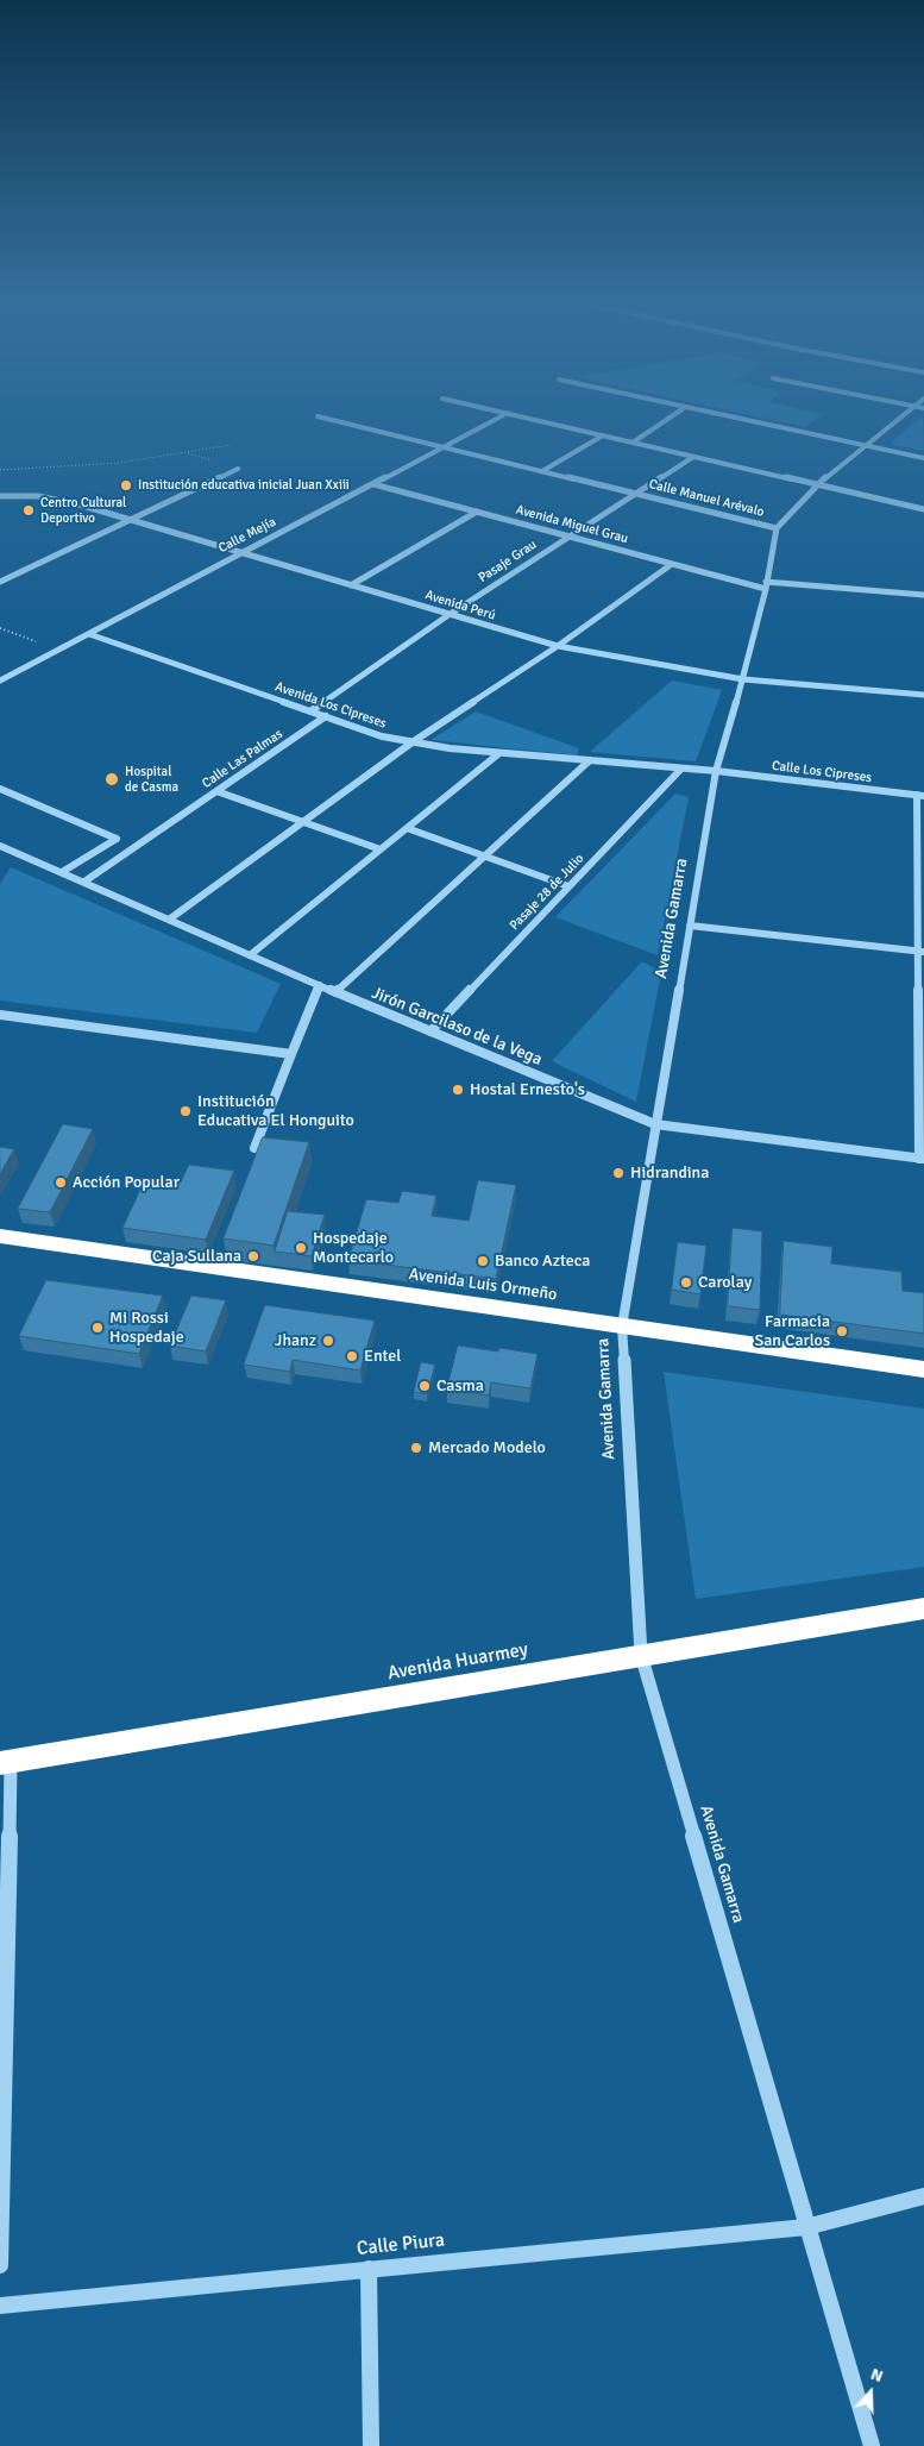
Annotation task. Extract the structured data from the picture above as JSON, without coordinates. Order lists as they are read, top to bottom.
{
  "streets": {
    "highway": ["Avenida Luis Ormeño", "Avenida Huarmey"],
    "street": [
      "Calle Manuel Arévalo",
      "Avenida Miguel Grau",
      "Calle Mejía",
      "Pasaje Grau",
      "Avenida Perú",
      "Avenida Los Cipreses",
      "Calle Las Palmas",
      "Calle Los Cipreses",
      "Pasaje 28 de Julio",
      "Avenida Gamarra",
      "Jirón Garcilaso de la Vega",
      "Calle Piura"
    ]
  },
  "crossings": [
    ["Calle Manuel Arévalo", "Calle Mejía"],
    ["Calle Manuel Arévalo", "Pasaje Grau"],
    ["Calle Manuel Arévalo", "Avenida Gamarra"],
    ["Avenida Miguel Grau", "Calle Mejía"],
    ["Avenida Miguel Grau", "Pasaje Grau"],
    ["Avenida Miguel Grau", "Avenida Gamarra"],
    ["Calle Mejía", "Avenida Perú"],
    ["Calle Mejía", "Avenida Los Cipreses"],
    ["Pasaje Grau", "Avenida Perú"],
    ["Pasaje Grau", "Avenida Los Cipreses"],
    ["Avenida Perú", "Avenida Gamarra"],
    ["Avenida Los Cipreses", "Calle Las Palmas"],
    ["Avenida Los Cipreses", "Calle Los Cipreses"],
    ["Avenida Los Cipreses", "Pasaje 28 de Julio"],
    ["Avenida Los Cipreses", "Avenida Gamarra"],
    ["Calle Las Palmas", "Jirón Garcilaso de la Vega"],
    ["Calle Los Cipreses", "Avenida Gamarra"],
    ["Pasaje 28 de Julio", "Jirón Garcilaso de la Vega"],
    ["Avenida Gamarra", "Jirón Garcilaso de la Vega"],
    ["Avenida Gamarra", "Avenida Luis Ormeño"],
    ["Avenida Gamarra", "Avenida Huarmey"],
    ["Avenida Gamarra", "Calle Piura"]
  ],
  "places": [
    "Institución educativa inicial Juan Xxiii",
    "Centro Cultural Deportivo",
    "Hospital de Casma",
    "Hostal Ernesto's",
    "Institución Educativa El Honguito",
    "Hidrandina",
    "Acción Popular",
    "Hospedaje Montecarlo",
    "Caja Sullana",
    "Banco Azteca",
    "Carolay",
    "Mi Rossi Hospedaje",
    "Farmacia San Carlos",
    "Jhanz",
    "Entel",
    "Casma",
    "Mercado Modelo"
  ],
  "north": "top"
}
